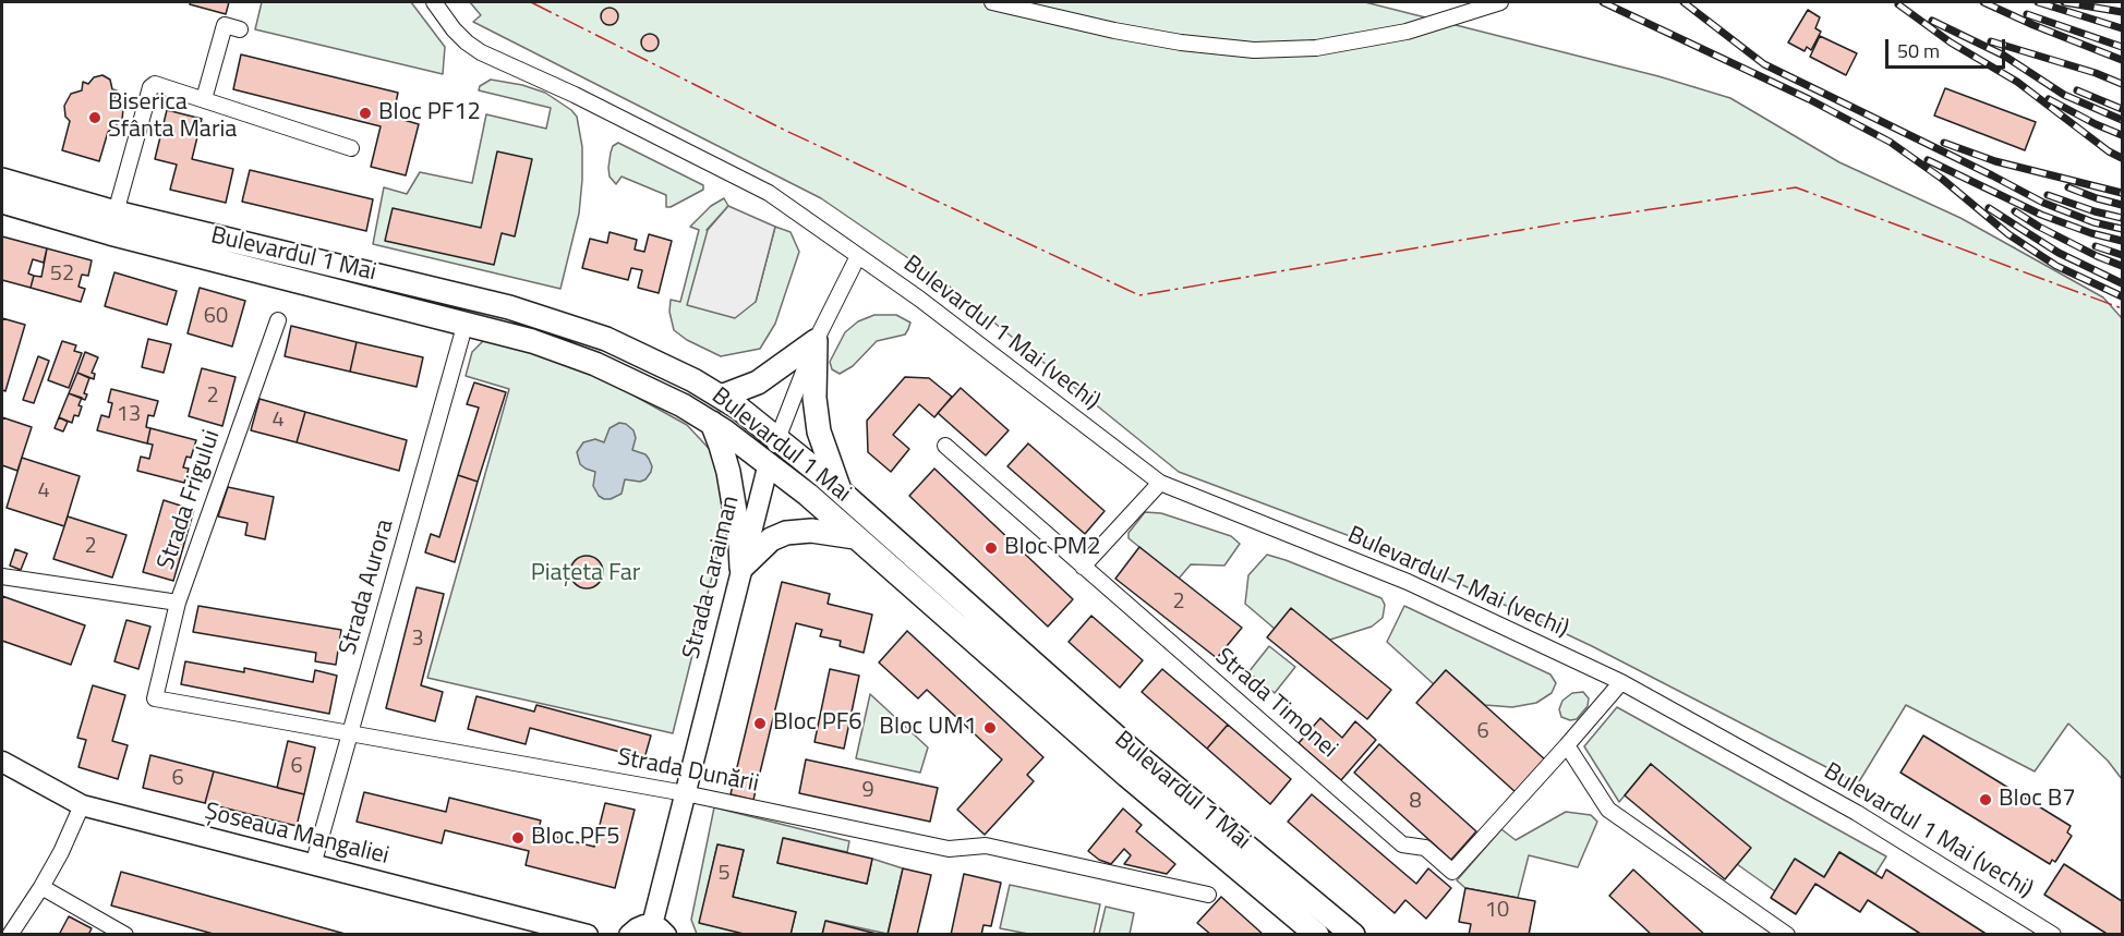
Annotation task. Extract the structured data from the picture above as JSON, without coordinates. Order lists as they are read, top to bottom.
{
  "streets": {
    "main road": ["Bulevardul 1 Mai"],
    "street": [
      "Bulevardul 1 Mai (vechi)",
      "Strada Frigului",
      "Strada Caraiman",
      "Strada Aurora",
      "Strada Timonei",
      "Strada Dunării",
      "Șoseaua Mangaliei"
    ]
  },
  "crossings": [
    ["Bulevardul 1 Mai", "Strada Caraiman"],
    ["Bulevardul 1 Mai", "Strada Aurora"],
    ["Bulevardul 1 Mai (vechi)", "Strada Caraiman"],
    ["Bulevardul 1 Mai (vechi)", "Strada Timonei"],
    ["Strada Frigului", "Strada Dunării"],
    ["Strada Caraiman", "Strada Dunării"],
    ["Strada Aurora", "Strada Dunării"],
    ["Strada Aurora", "Șoseaua Mangaliei"]
  ],
  "parks": ["Piațeta Far"],
  "places": [
    "Bloc PF12",
    "Biserica Sfânta Maria",
    "Bloc PM2",
    "Bloc PF6",
    "Bloc UM1",
    "Bloc B7",
    "Bloc PF5"
  ],
  "house_numbers": [
    "52",
    "60",
    "2",
    "13",
    "4",
    "4",
    "2",
    "2",
    "3",
    "6",
    "6",
    "6",
    "9",
    "8",
    "5",
    "10"
  ],
  "scale_bar": "50 m"
}
